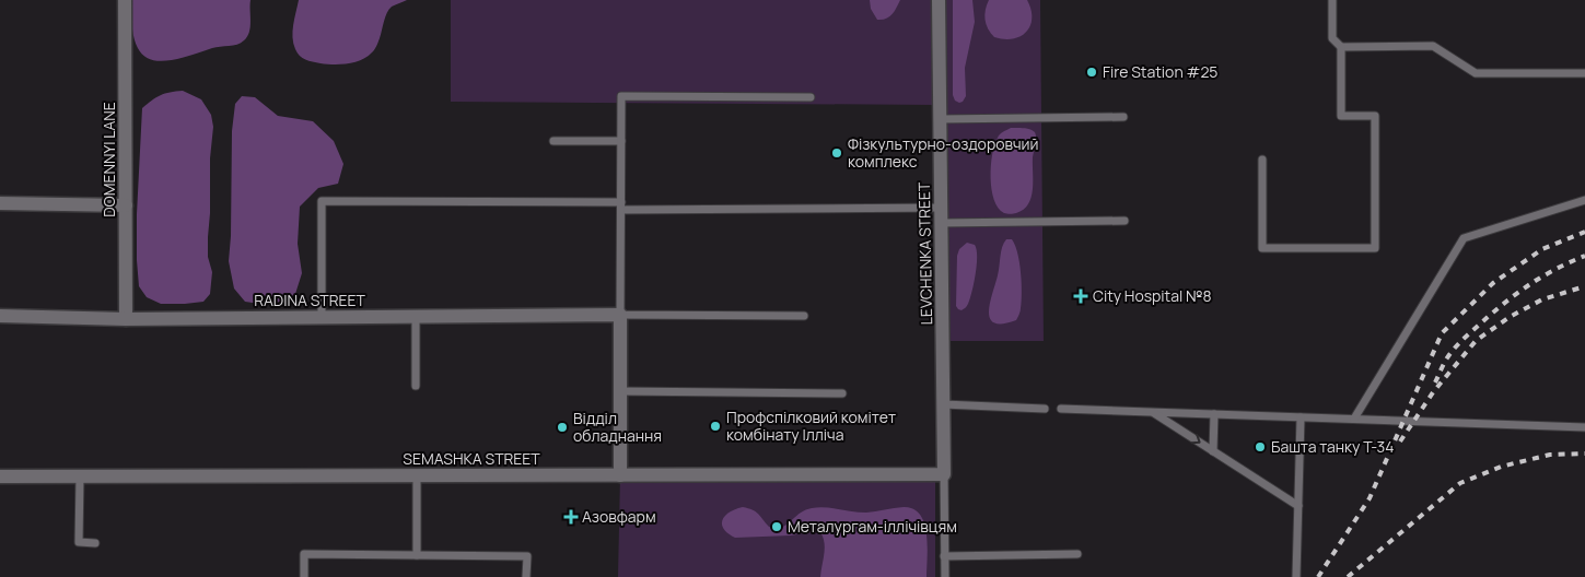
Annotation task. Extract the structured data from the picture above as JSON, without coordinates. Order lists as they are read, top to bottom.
{
  "streets": {
    "street": [
      "DOMENNYI LANE",
      "LEVCHENKA STREET",
      "RADINA STREET",
      "SEMASHKA STREET"
    ]
  },
  "crossings": [
    ["DOMENNYI LANE", "RADINA STREET"],
    ["LEVCHENKA STREET", "SEMASHKA STREET"]
  ],
  "places": {
    "other": [
      "Fire Station #25",
      "Фізкультурно-оздоровчий комплекс",
      "Профспілковий комітет комбінату Ілліча",
      "Відділ обладнання",
      "Башта танку Т-34",
      "Металургам-іллічівцям"
    ],
    "health": ["City Hospital №8", "Азовфарм"]
  }
}
